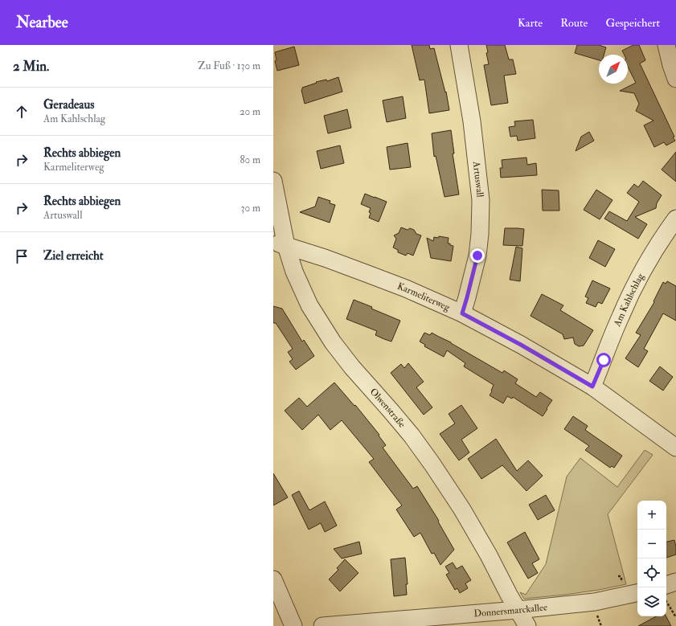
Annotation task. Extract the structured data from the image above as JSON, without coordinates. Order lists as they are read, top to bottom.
{
  "streets": {
    "street": [
      "Artuswall",
      "Karmeliterweg",
      "Am Kahlschlag",
      "Olwenstraße",
      "Donnersmarckallee"
    ]
  },
  "crossings": [
    ["Artuswall", "Karmeliterweg"],
    ["Karmeliterweg", "Am Kahlschlag"],
    ["Karmeliterweg", "Olwenstraße"],
    ["Olwenstraße", "Donnersmarckallee"]
  ],
  "north": "top right",
  "page": {
    "header": "Nearbee",
    "nav": ["Karte", "Route", "Gespeichert"],
    "heading": ["2 Min.", "Zu Fuß · 130 m"],
    "list": [
      ["Geradeaus", "Am Kahlschlag", "20 m"],
      ["Rechts abbiegen", "Karmeliterweg", "80 m"],
      ["Rechts abbiegen", "Artuswall", "30 m"],
      "Ziel erreicht"
    ],
    "map_buttons": ["+", "−"]
  }
}
